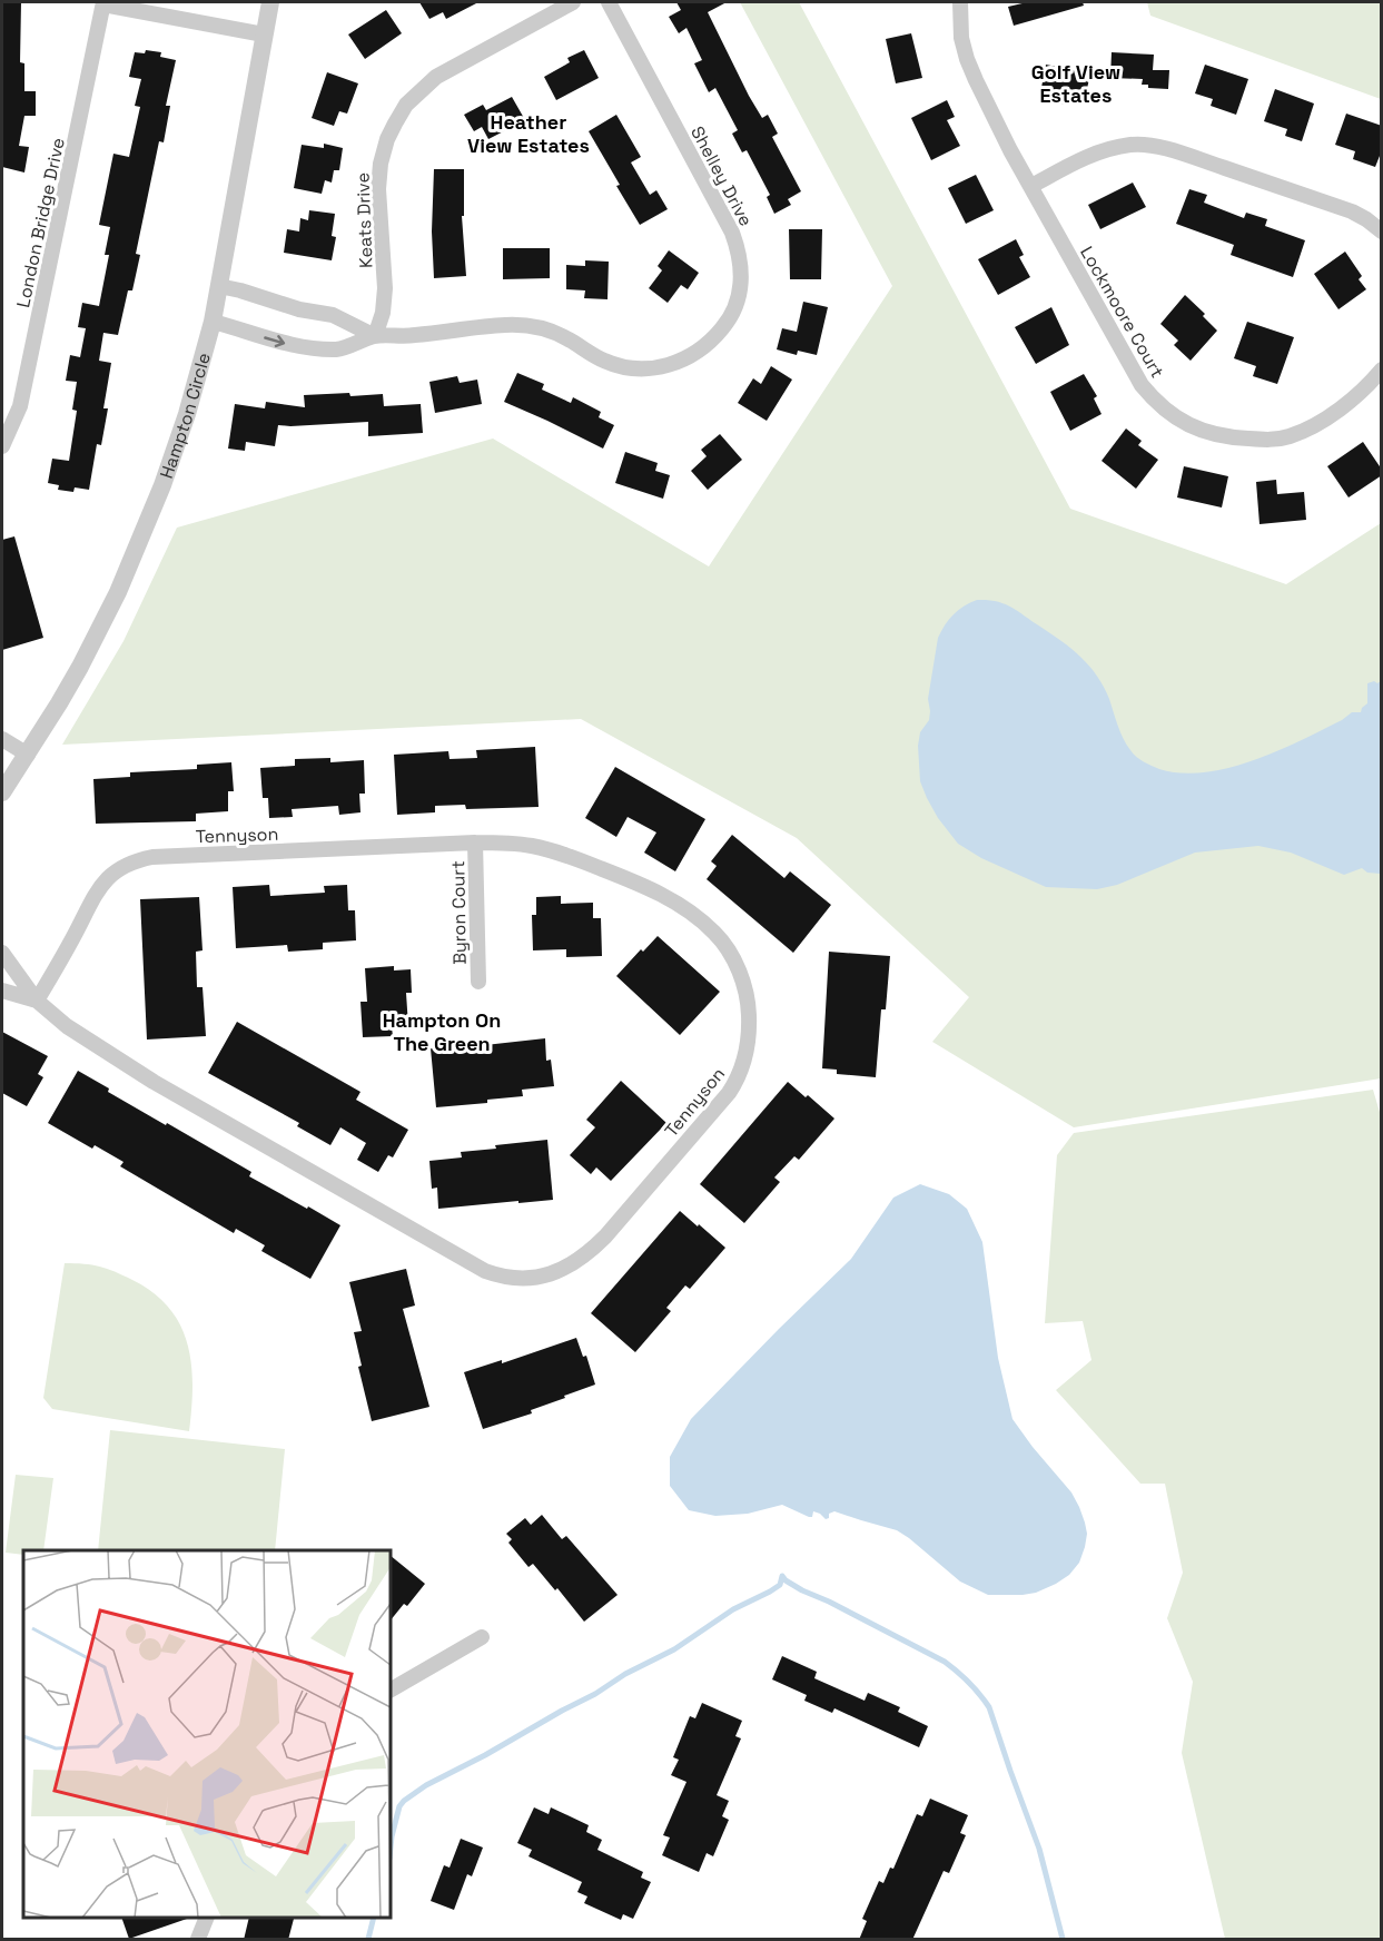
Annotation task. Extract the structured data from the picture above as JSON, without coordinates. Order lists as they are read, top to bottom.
{
  "streets": {
    "street": [
      "Shelley Drive",
      "Keats Drive",
      "London Bridge Drive",
      "Lockmoore Court",
      "Hampton Circle",
      "Tennyson",
      "Byron Court"
    ]
  },
  "crossings": [
    ["Shelley Drive", "Keats Drive"],
    ["Shelley Drive", "Hampton Circle"],
    ["Tennyson", "Byron Court"]
  ],
  "districts": ["Golf View Estates", "Heather View Estates", "Hampton On The Green"]
}
